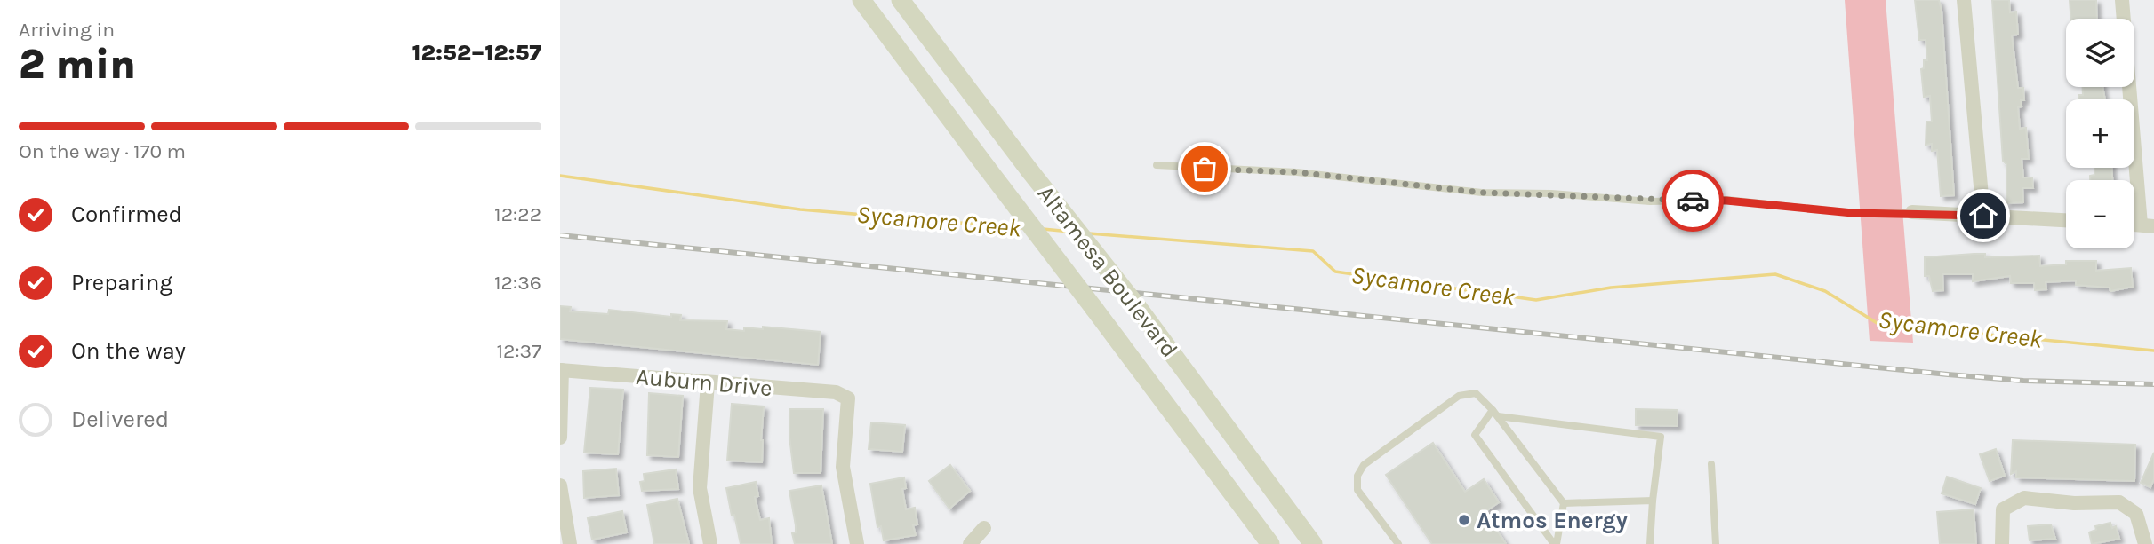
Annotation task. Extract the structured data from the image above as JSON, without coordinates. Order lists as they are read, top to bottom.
{
  "streets": {
    "main road": ["Altamesa Boulevard"],
    "street": ["Auburn Drive"]
  },
  "water": ["Sycamore Creek"],
  "places": ["Atmos Energy"],
  "page": {
    "heading": ["2 min", "Arriving in", "12:52–12:57"],
    "map_buttons": ["+", "−"],
    "bar": "On the way · 170 m",
    "list": [
      ["Confirmed", "12:22"],
      ["Preparing", "12:36"],
      ["On the way", "12:37"],
      "Delivered"
    ]
  }
}
